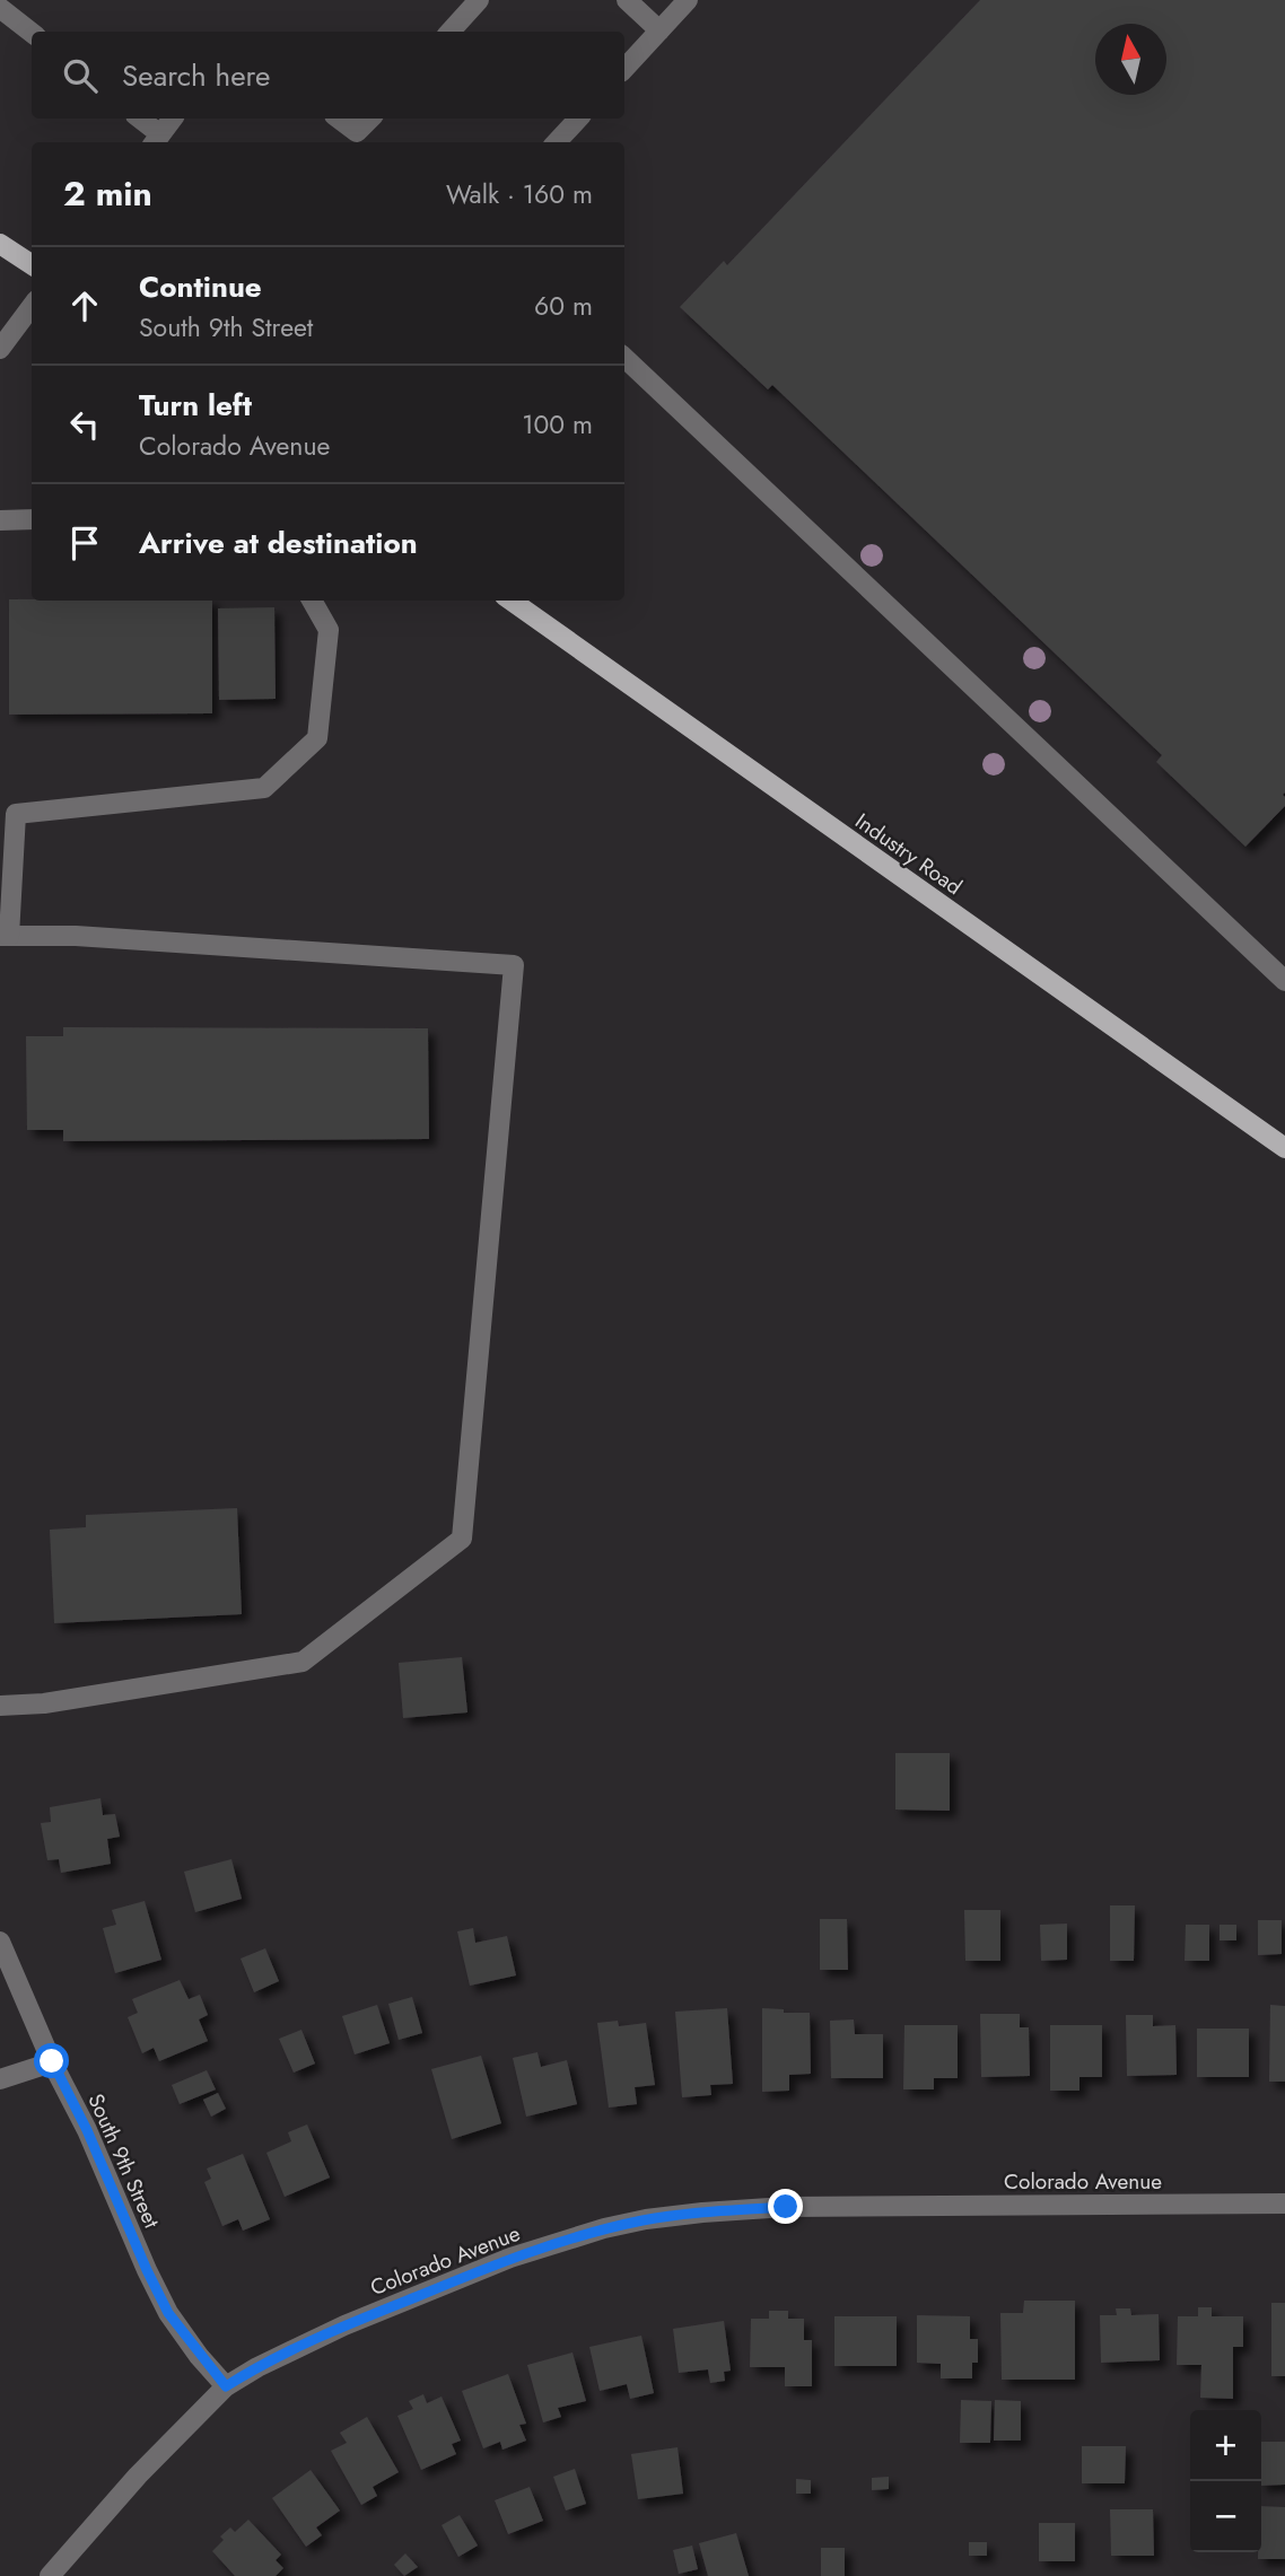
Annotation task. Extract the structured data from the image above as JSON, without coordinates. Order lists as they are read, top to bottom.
{
  "streets": {
    "main road": ["Industry Road"],
    "street": ["South 9th Street", "Colorado Avenue"]
  },
  "crossings": [
    ["South 9th Street", "Colorado Avenue"]
  ],
  "north": "top",
  "page": {
    "search": "Search here",
    "heading": ["2 min", "Walk · 160 m"],
    "list": [
      ["Continue", "South 9th Street", "60 m"],
      ["Turn left", "Colorado Avenue", "100 m"],
      "Arrive at destination"
    ],
    "map_buttons": ["+", "−"]
  }
}
